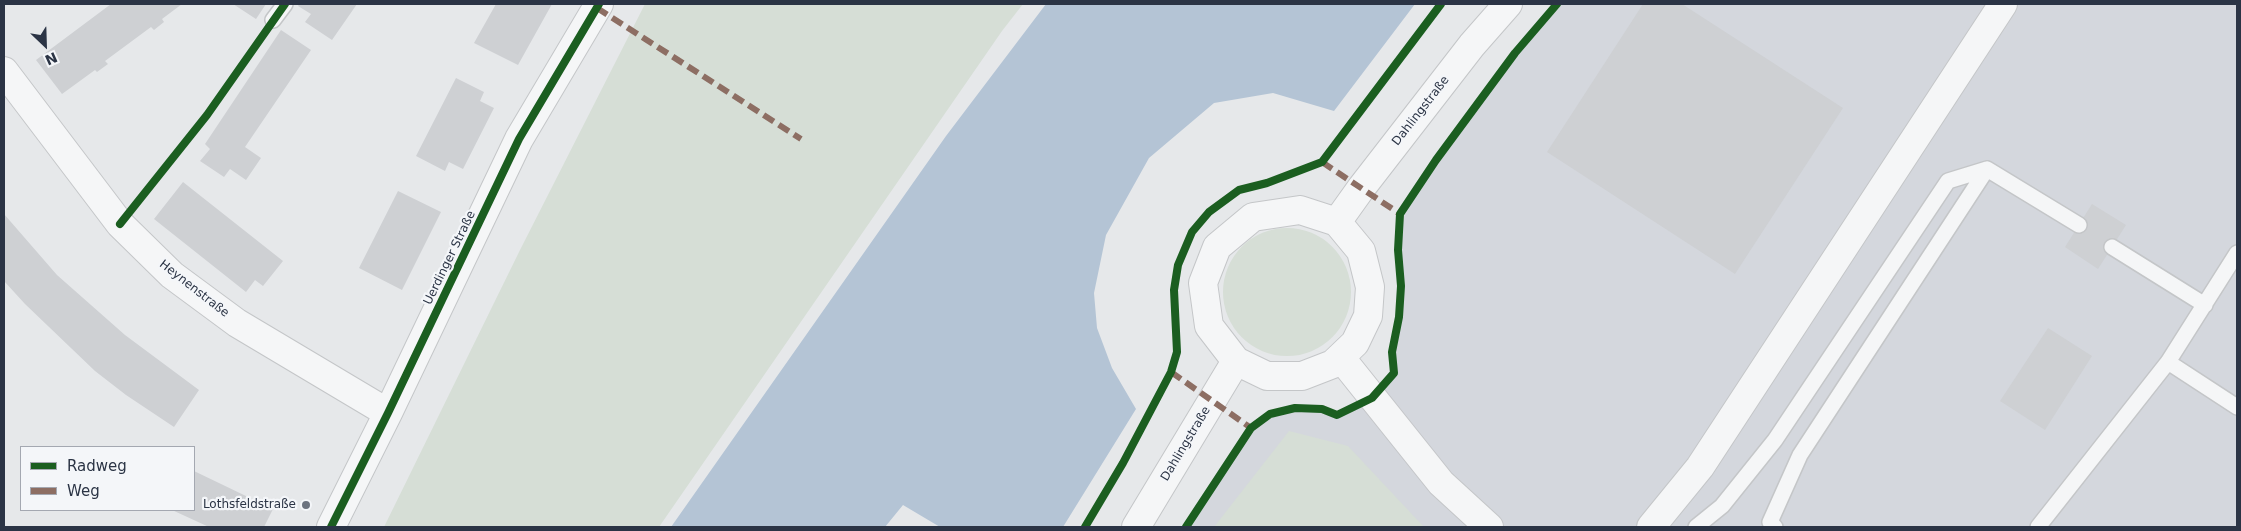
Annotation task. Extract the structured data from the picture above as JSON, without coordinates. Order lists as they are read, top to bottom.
{
  "streets": {
    "street": ["Dahlingstraße", "Uerdinger Straße", "Heynenstraße"]
  },
  "crossings": [
    ["Uerdinger Straße", "Heynenstraße"]
  ],
  "places": ["Lothsfeldstraße"],
  "legend": ["Radweg", "Weg"],
  "north": "bottom right"
}
